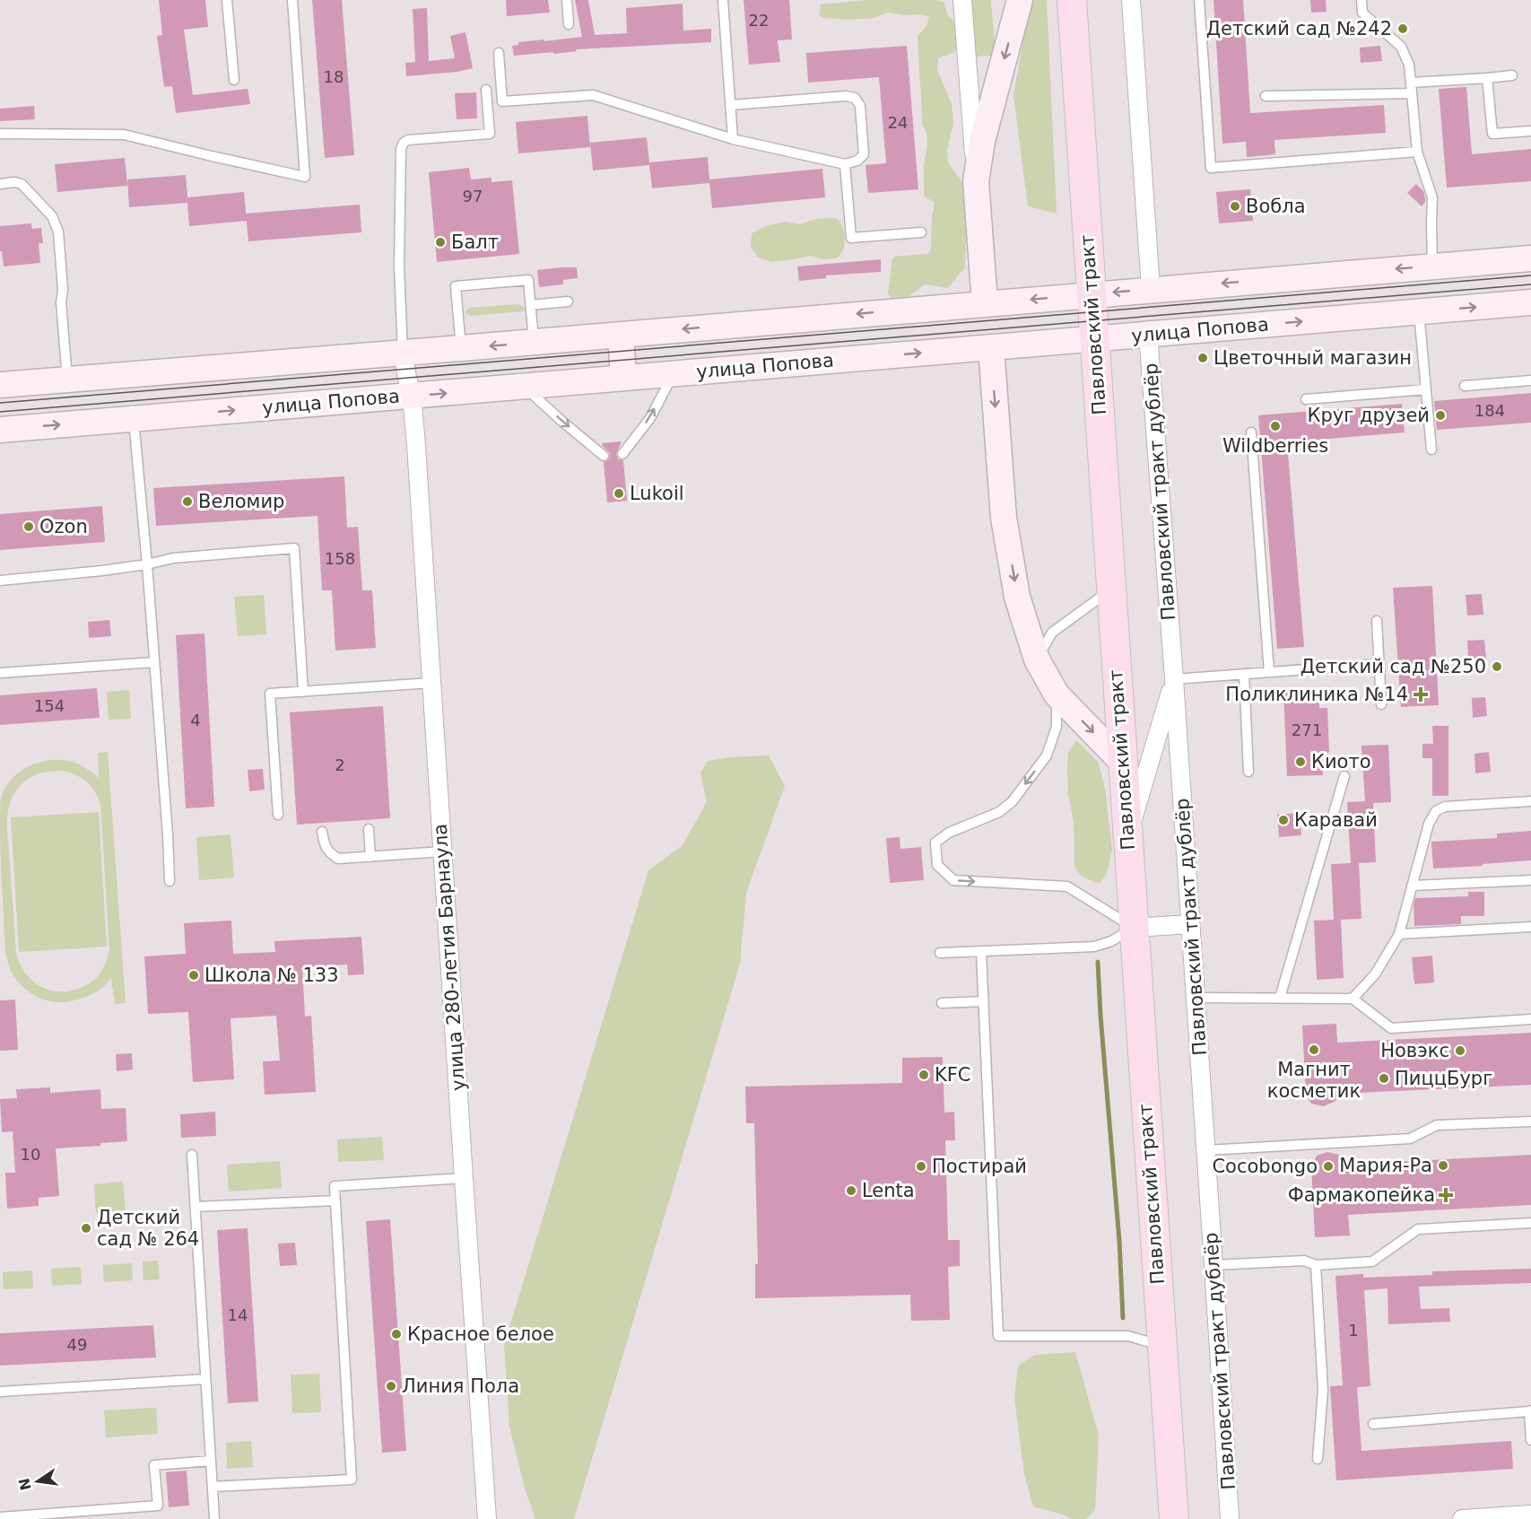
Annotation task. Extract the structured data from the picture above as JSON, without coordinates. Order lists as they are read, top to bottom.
{
  "streets": {
    "main road": ["Павловский тракт", "улица Попова"],
    "street": ["Павловский тракт дублёр", "улица 280-летия Барнаула"]
  },
  "crossings": [
    ["Павловский тракт", "улица Попова"],
    ["улица Попова", "Павловский тракт дублёр"],
    ["улица Попова", "улица 280-летия Барнаула"]
  ],
  "places": {
    "other": [
      "Детский сад №242",
      "Вобла",
      "Балт",
      "Цветочный магазин",
      "Круг друзей",
      "Wildberries",
      "Lukoil",
      "Веломир",
      "Ozon",
      "Детский сад №250",
      "Киото",
      "Каравай",
      "Школа № 133",
      "Магнит косметик",
      "Новэкс",
      "KFC",
      "ПиццБург",
      "Мария-Ра",
      "Постирай",
      "Cocobongo",
      "Lenta",
      "Детский сад № 264",
      "Красное белое",
      "Линия Пола"
    ],
    "health": ["Поликлиника №14", "Фармакопейка"]
  },
  "house_numbers": [
    "22",
    "18",
    "24",
    "97",
    "184",
    "158",
    "154",
    "4",
    "271",
    "2",
    "10",
    "14",
    "1",
    "49"
  ],
  "north": "left"
}
